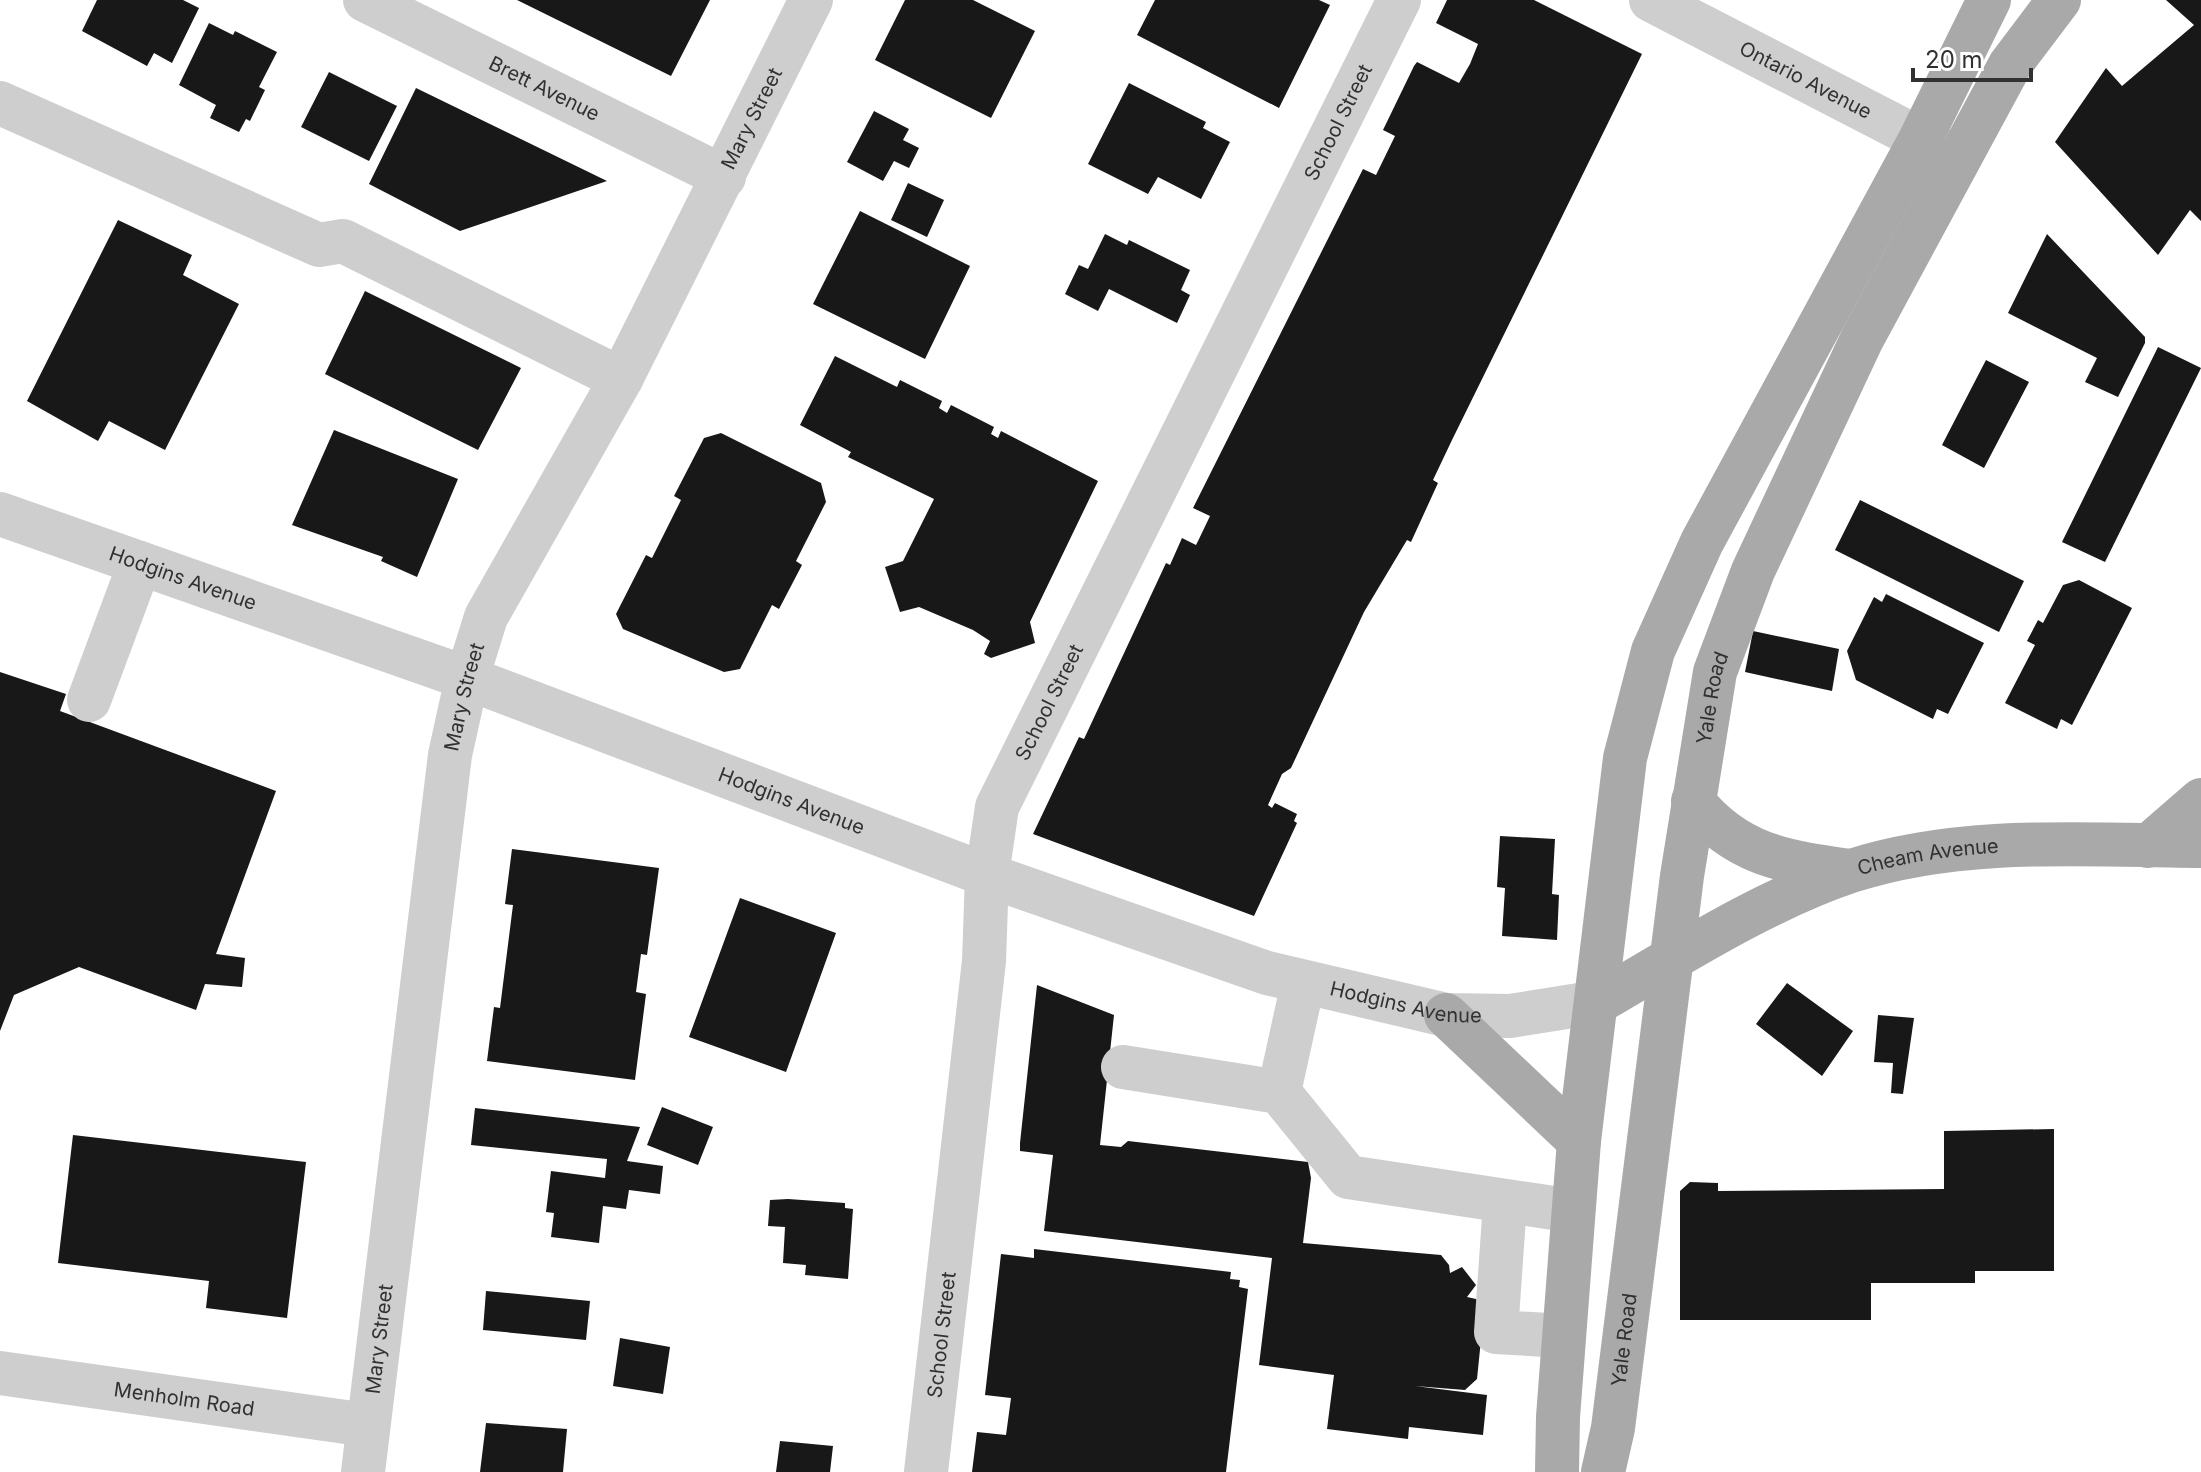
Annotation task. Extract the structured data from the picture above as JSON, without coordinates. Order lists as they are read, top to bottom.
{
  "streets": {
    "main road": ["Yale Road", "Cheam Avenue"],
    "street": [
      "Ontario Avenue",
      "Brett Avenue",
      "Mary Street",
      "School Street",
      "Hodgins Avenue",
      "Menholm Road"
    ]
  },
  "crossings": [
    ["Ontario Avenue", "Yale Road"],
    ["Brett Avenue", "Mary Street"],
    ["Mary Street", "Hodgins Avenue"],
    ["Mary Street", "Menholm Road"],
    ["School Street", "Hodgins Avenue"],
    ["Hodgins Avenue", "Cheam Avenue"],
    ["Yale Road", "Cheam Avenue"]
  ],
  "scale_bar": "20 m"
}
